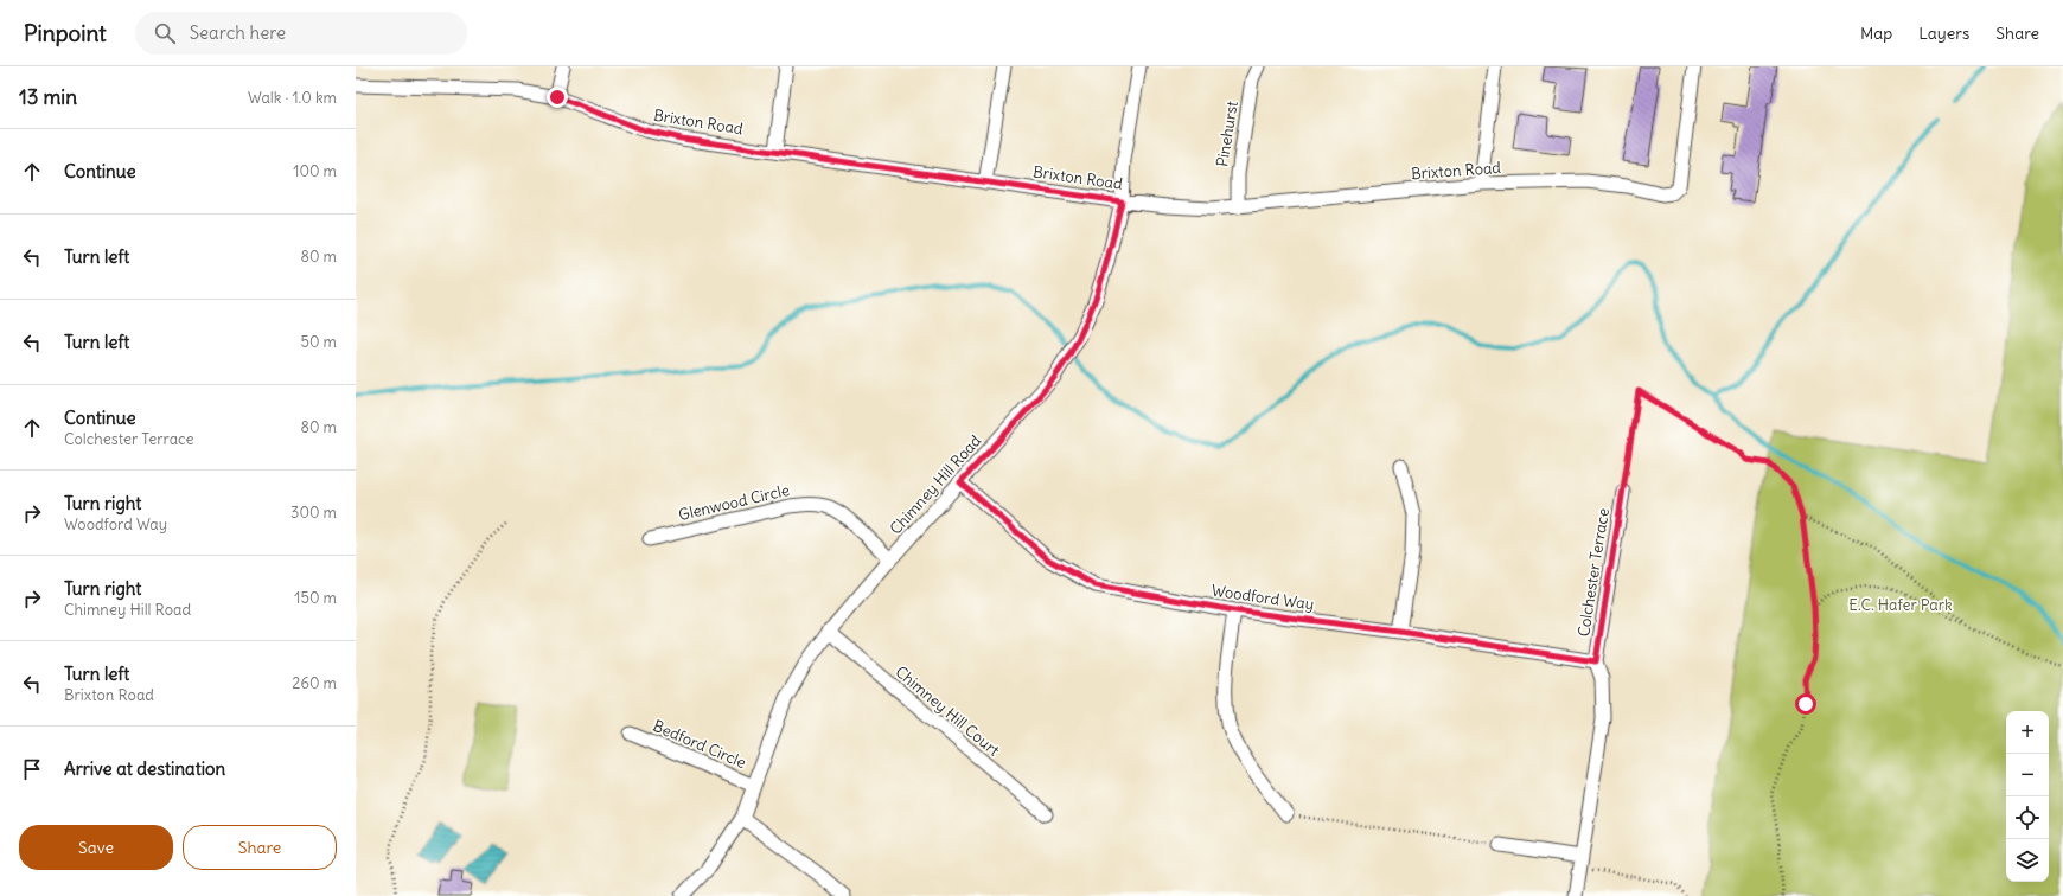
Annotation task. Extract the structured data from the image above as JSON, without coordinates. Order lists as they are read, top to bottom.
{
  "streets": {
    "street": [
      "Brixton Road",
      "Pinehurst",
      "Chimney Hill Road",
      "Glenwood Circle",
      "Colchester Terrace",
      "Woodford Way",
      "Chimney Hill Court",
      "Bedford Circle"
    ]
  },
  "crossings": [
    ["Brixton Road", "Pinehurst"],
    ["Brixton Road", "Chimney Hill Road"],
    ["Chimney Hill Road", "Glenwood Circle"],
    ["Chimney Hill Road", "Woodford Way"],
    ["Chimney Hill Road", "Chimney Hill Court"],
    ["Chimney Hill Road", "Bedford Circle"],
    ["Colchester Terrace", "Woodford Way"]
  ],
  "parks": ["E.C. Hafer Park"],
  "page": {
    "header": "Pinpoint",
    "search": "Search here",
    "nav": ["Map", "Layers", "Share"],
    "heading": ["13 min", "Walk · 1.0 km"],
    "list": [
      ["Continue", "100 m"],
      ["Turn left", "80 m"],
      ["Turn left", "50 m"],
      ["Continue", "Colchester Terrace", "80 m"],
      ["Turn right", "Woodford Way", "300 m"],
      ["Turn right", "Chimney Hill Road", "150 m"],
      ["Turn left", "Brixton Road", "260 m"],
      "Arrive at destination"
    ],
    "map_buttons": ["+", "−"],
    "buttons": ["Save", "Share"]
  }
}
